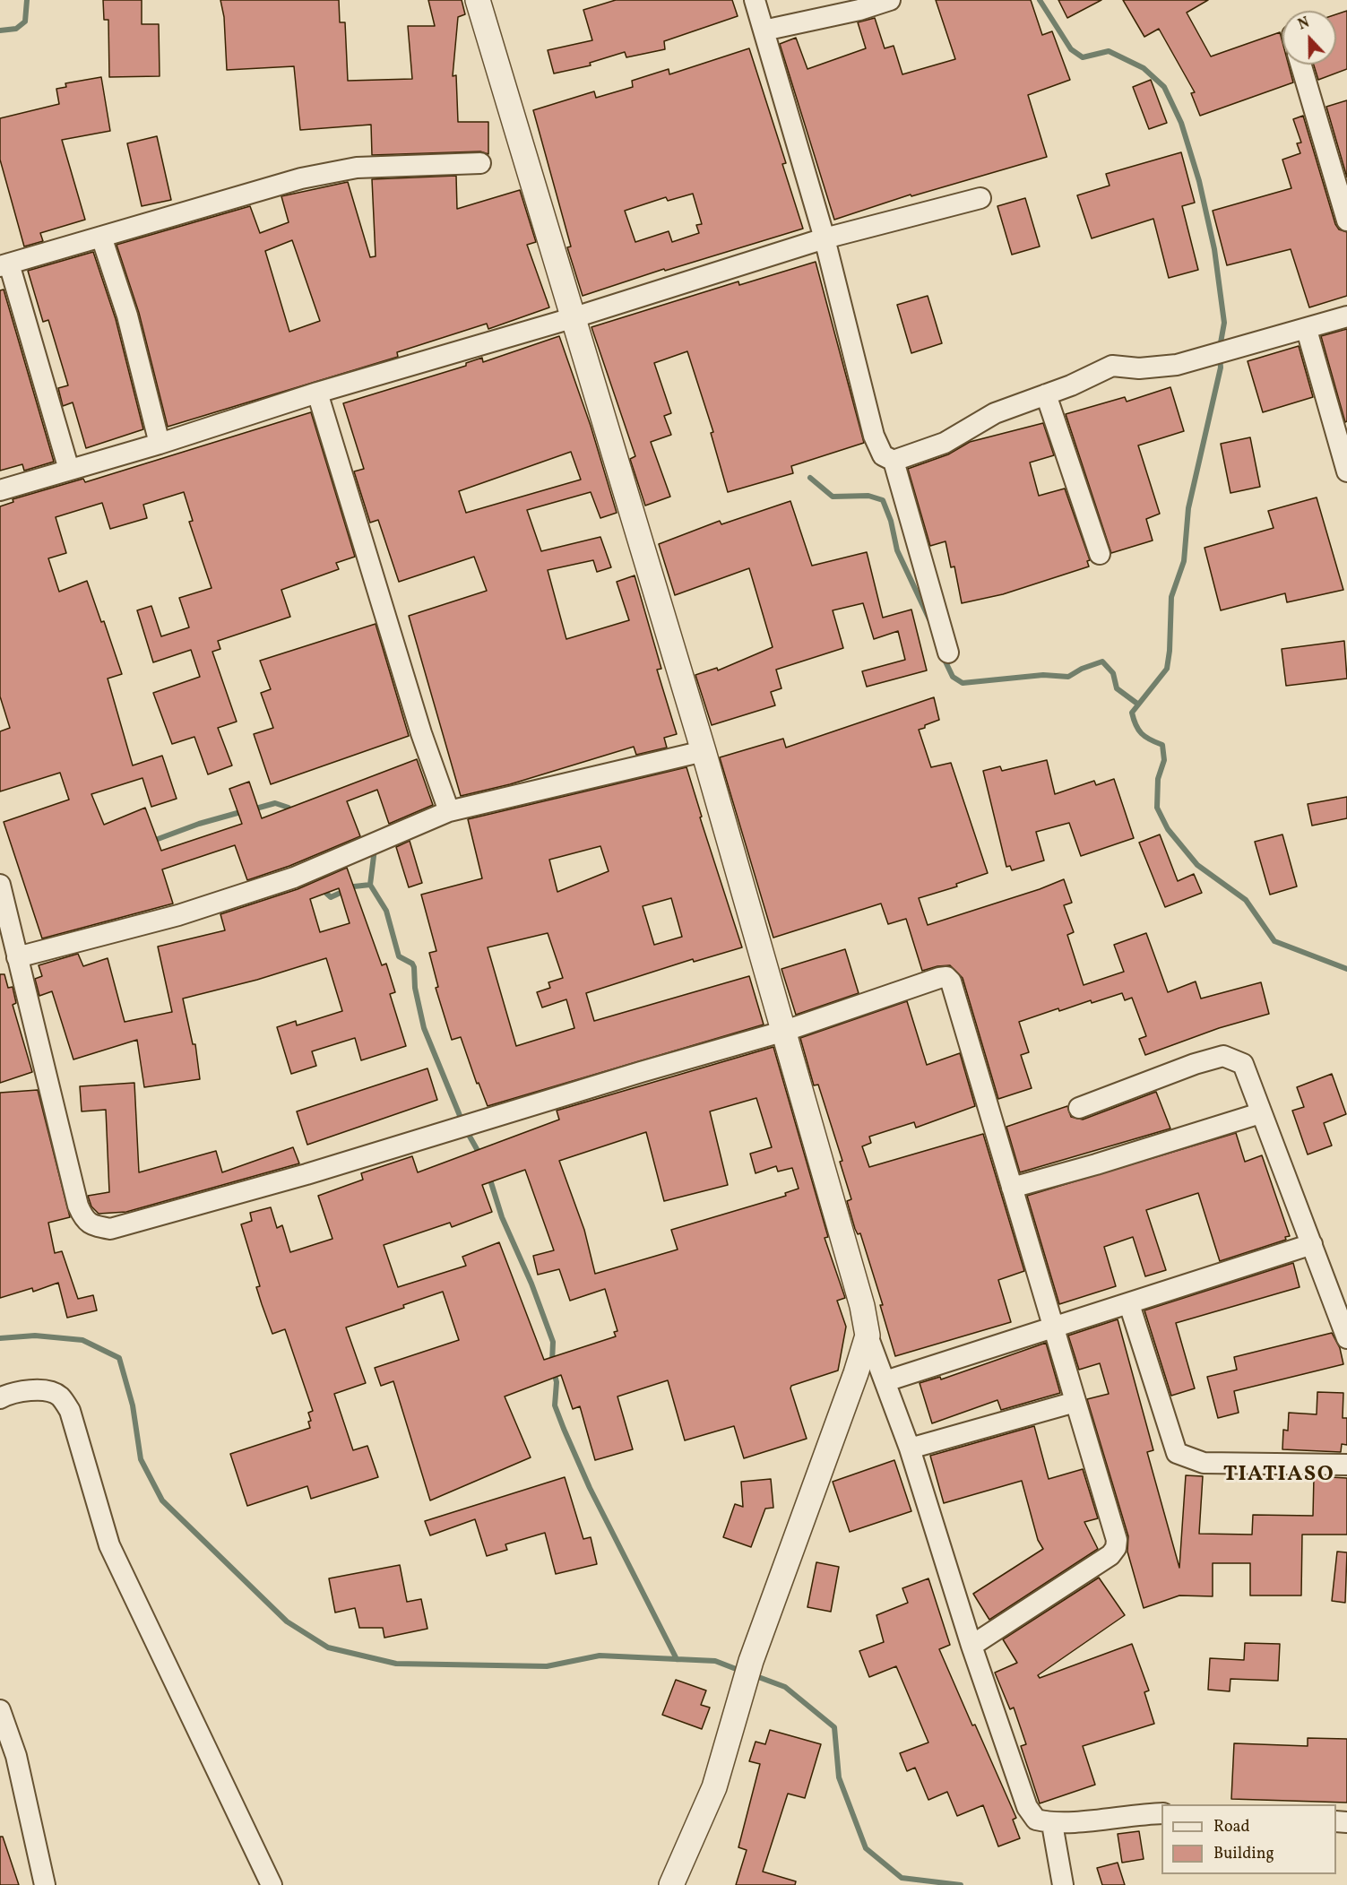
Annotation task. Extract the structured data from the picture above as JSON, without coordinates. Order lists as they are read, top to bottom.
{
  "districts": ["TIATIASO"],
  "legend": ["Road", "Building"],
  "north": "top"
}
